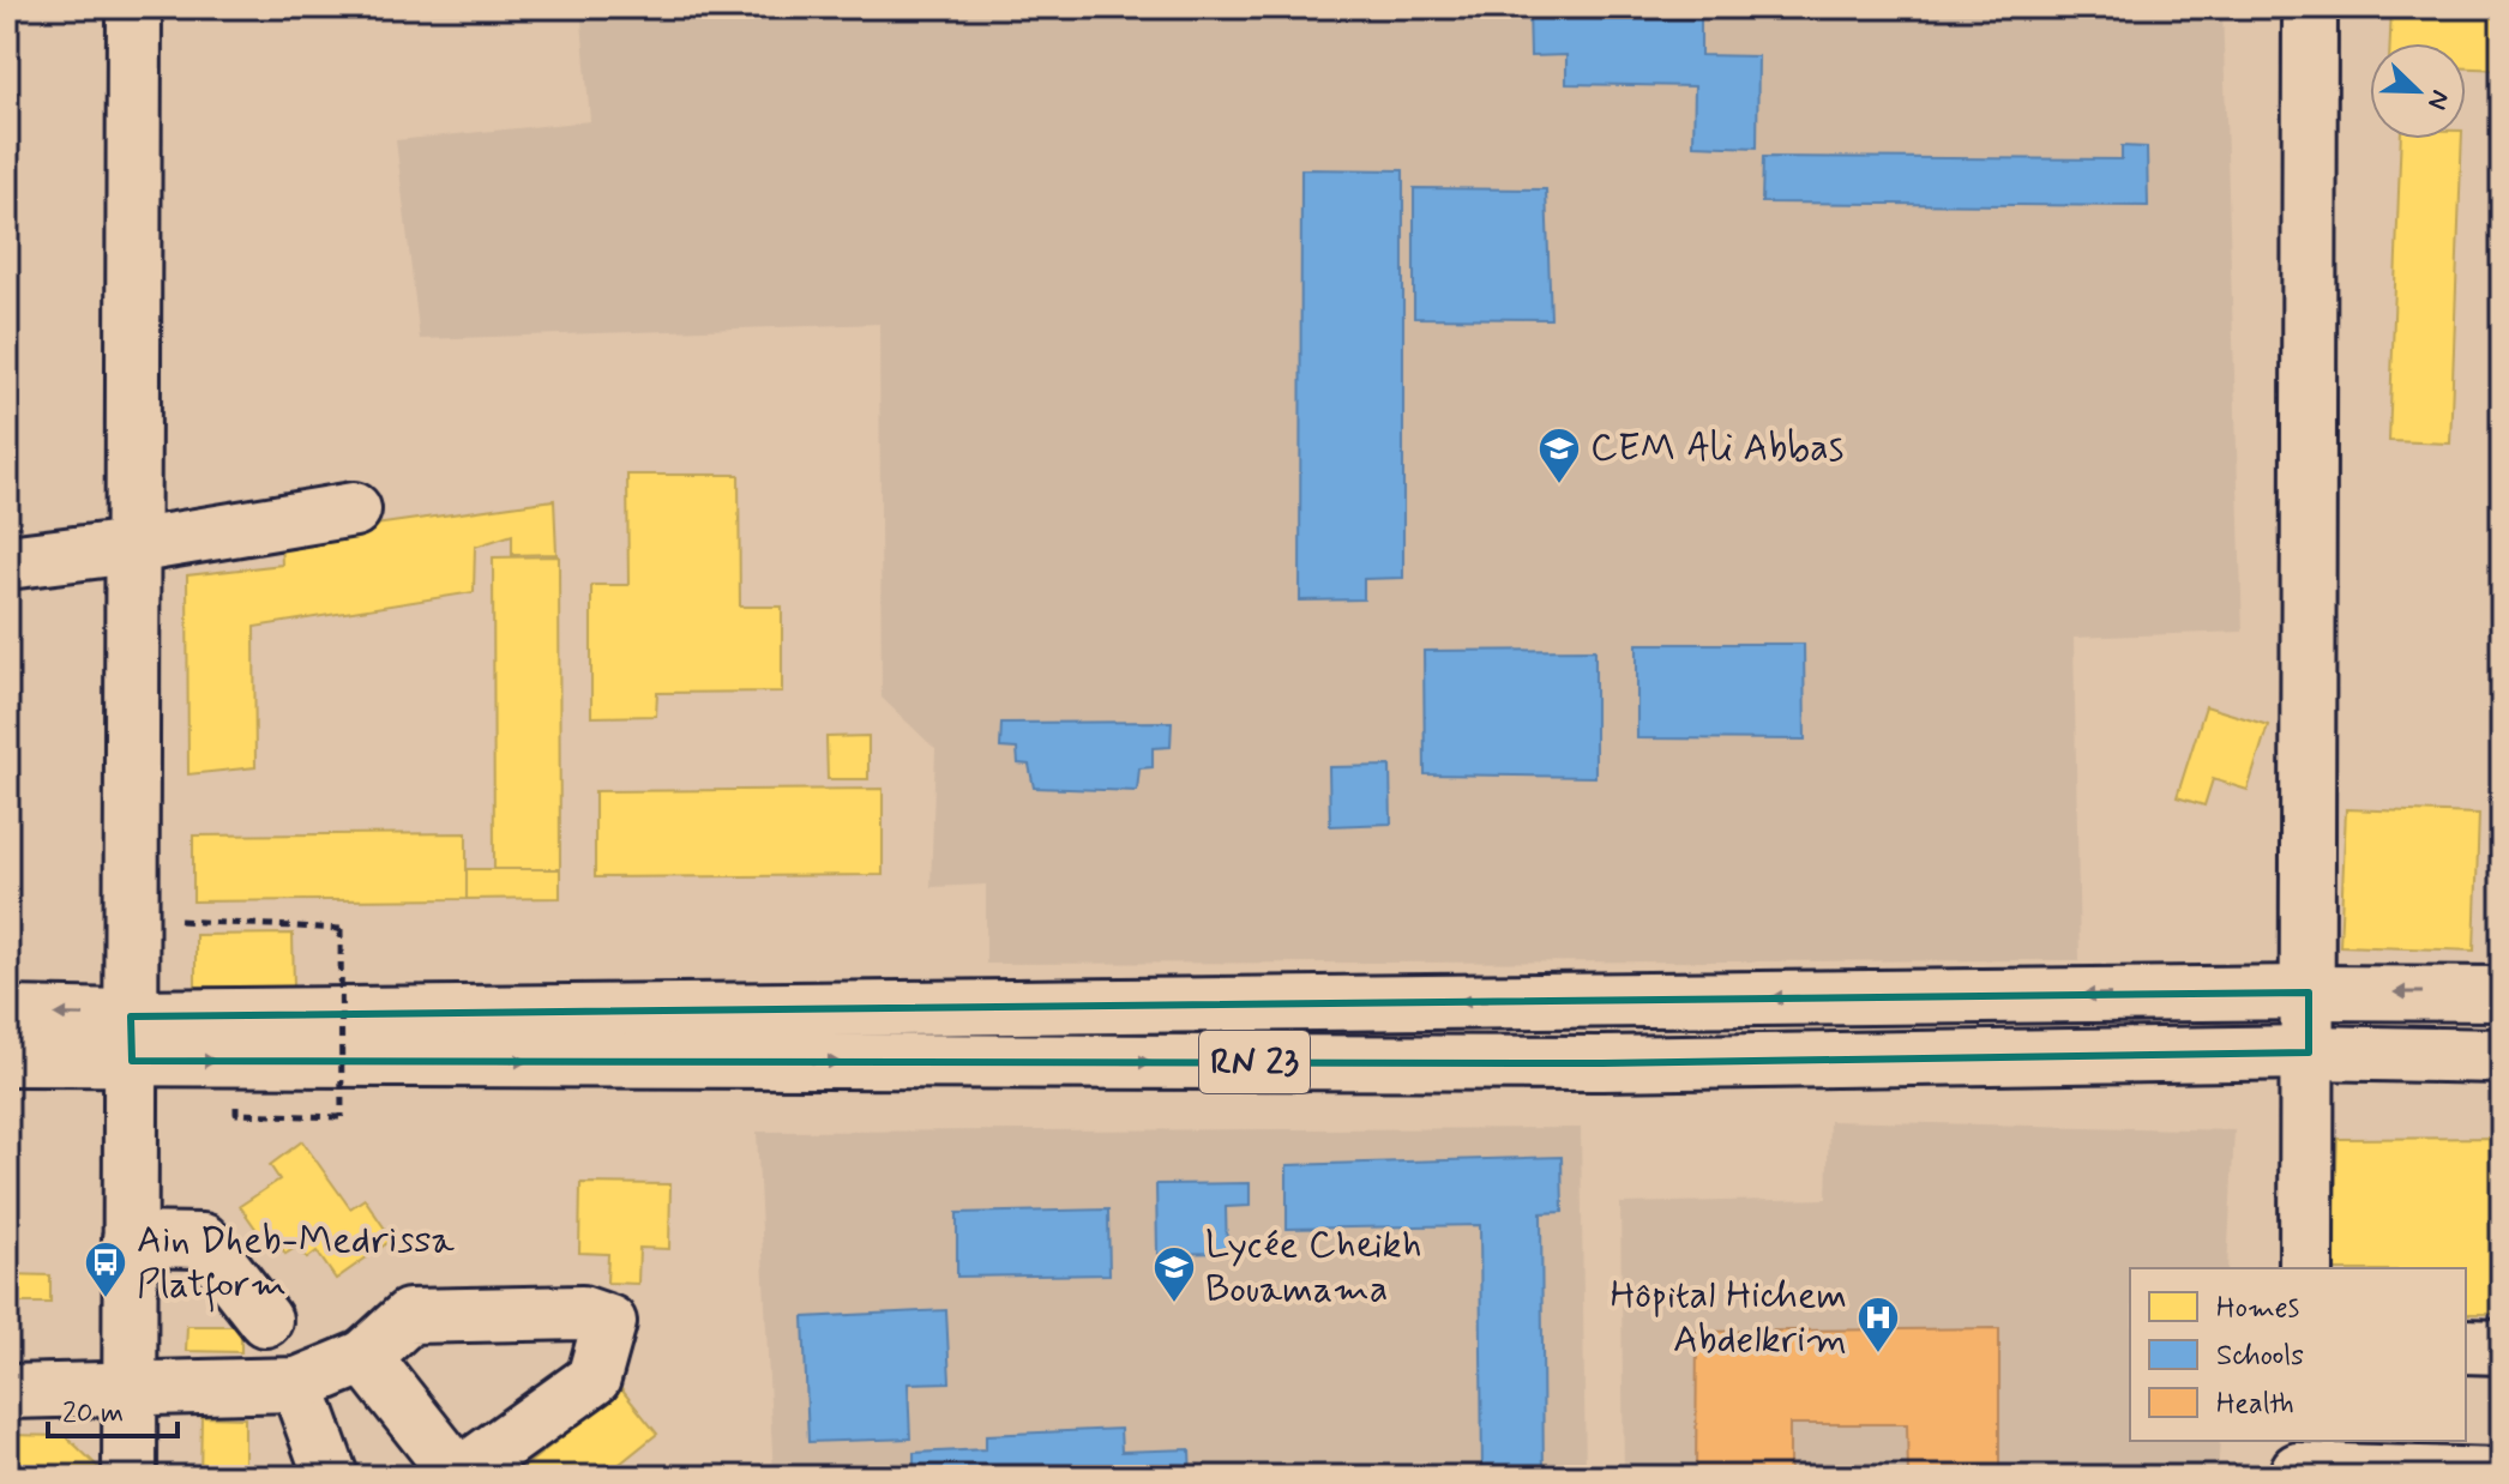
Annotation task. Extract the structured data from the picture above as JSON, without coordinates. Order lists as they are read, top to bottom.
{
  "streets": {
    "main road": ["RN 23"]
  },
  "places": {
    "school or university": ["CEM Ali Abbas", "Lycée Cheikh Bouamama"],
    "bus stop": ["Ain Dheb-Medrissa Platform"],
    "hospital": ["Hôpital Hichem Abdelkrim"]
  },
  "legend": ["Homes", "Schools", "Health"],
  "scale_bar": "20 m",
  "north": "bottom right"
}
